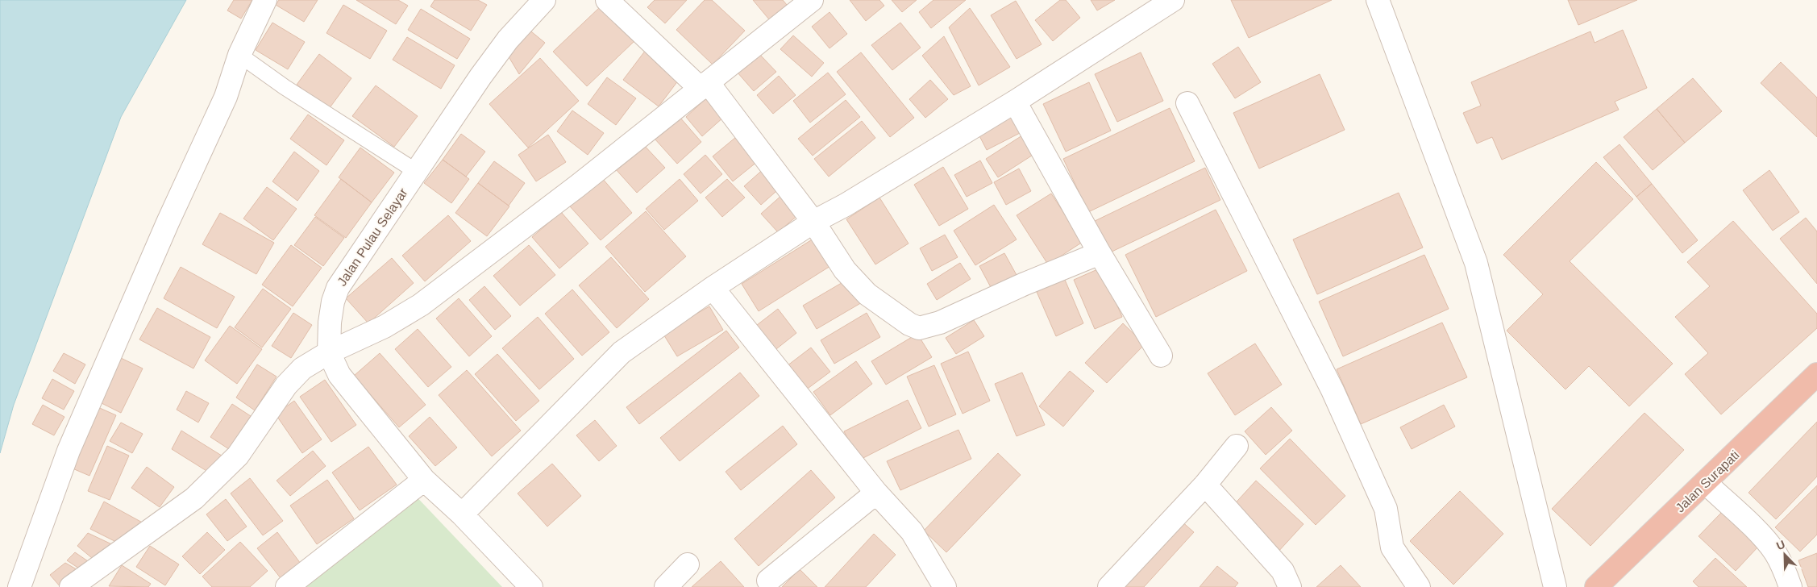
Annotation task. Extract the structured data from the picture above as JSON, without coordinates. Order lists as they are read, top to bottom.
{
  "streets": {
    "highway": ["Jalan Surapati"],
    "street": ["Jalan Pulau Selayar"]
  },
  "north": "top left"
}
